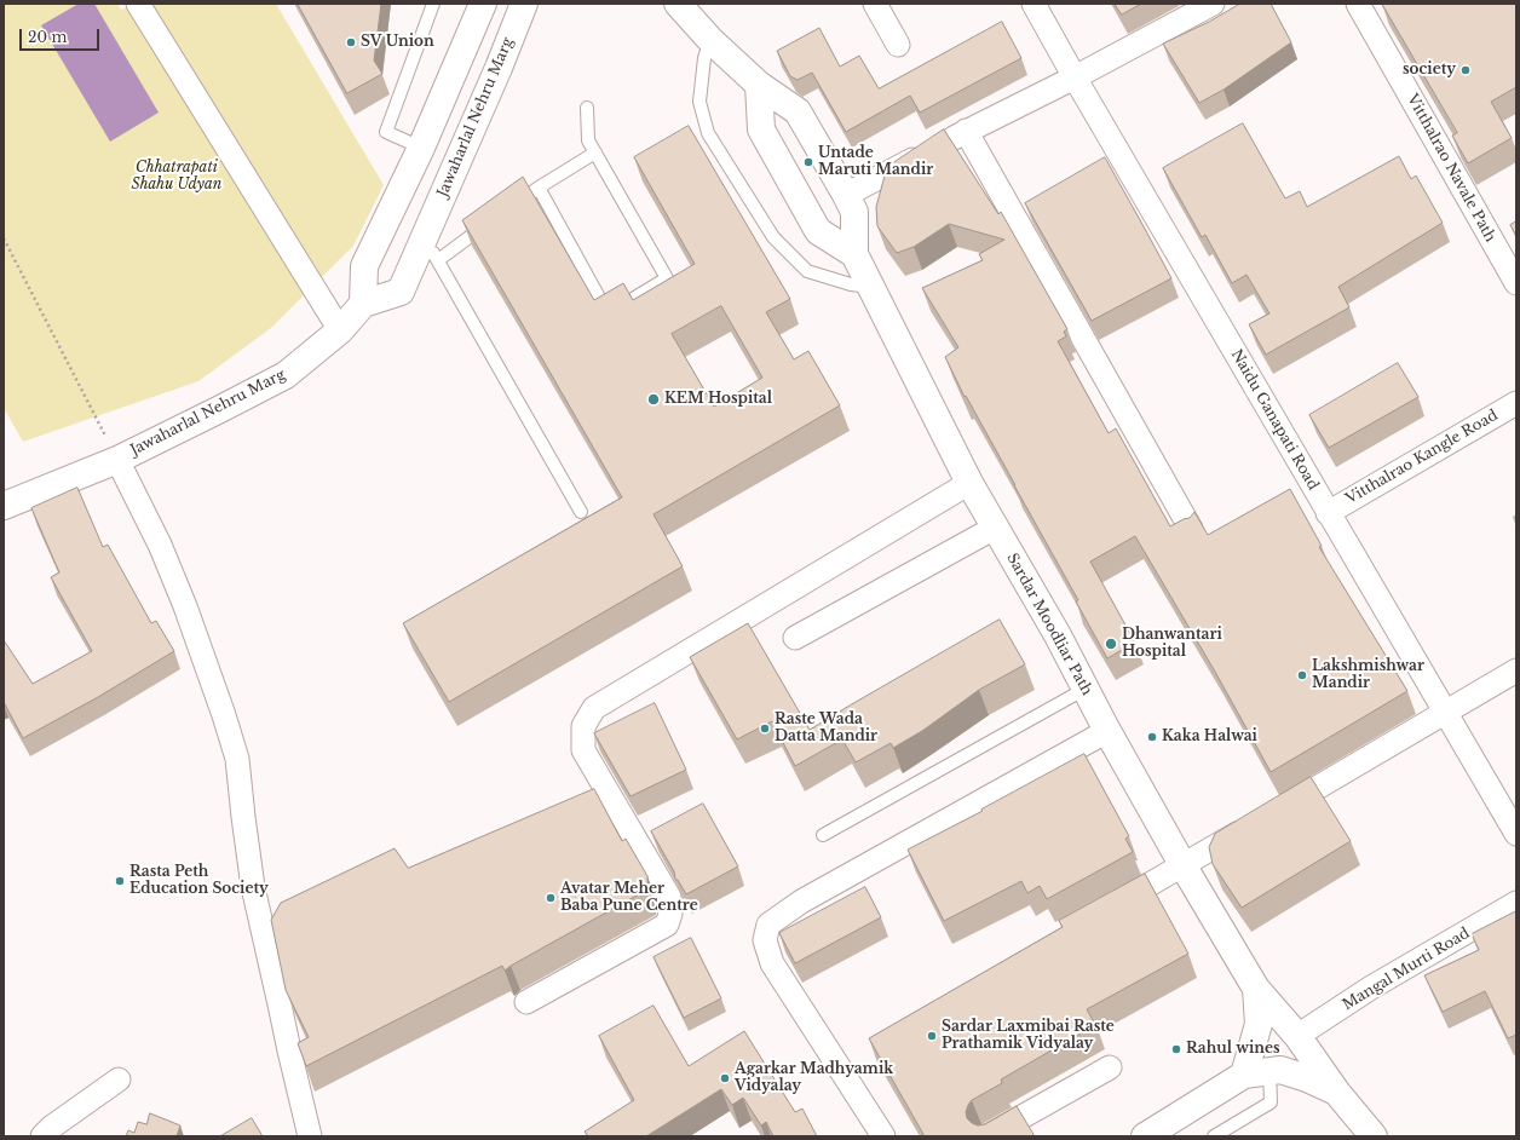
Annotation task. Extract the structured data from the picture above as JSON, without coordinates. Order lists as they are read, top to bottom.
{
  "streets": {
    "street": [
      "Jawaharlal Nehru Marg",
      "Vitthalrao Navale Path",
      "Naidu Ganapati Road",
      "Vitthalrao Kangle Road",
      "Sardar Moodliar Path",
      "Mangal Murti Road"
    ]
  },
  "crossings": [
    ["Naidu Ganapati Road", "Vitthalrao Kangle Road"],
    ["Sardar Moodliar Path", "Mangal Murti Road"]
  ],
  "parks": ["Chhatrapati Shahu Udyan"],
  "places": [
    "SV Union",
    "society",
    "Untade Maruti Mandir",
    "KEM Hospital",
    "Dhanwantari Hospital",
    "Lakshmishwar Mandir",
    "Raste Wada Datta Mandir",
    "Kaka Halwai",
    "Rasta Peth Education Society",
    "Avatar Meher Baba Pune Centre",
    "Sardar Laxmibai Raste Prathamik Vidyalay",
    "Rahul wines",
    "Agarkar Madhyamik Vidyalay"
  ],
  "scale_bar": "20 m"
}
